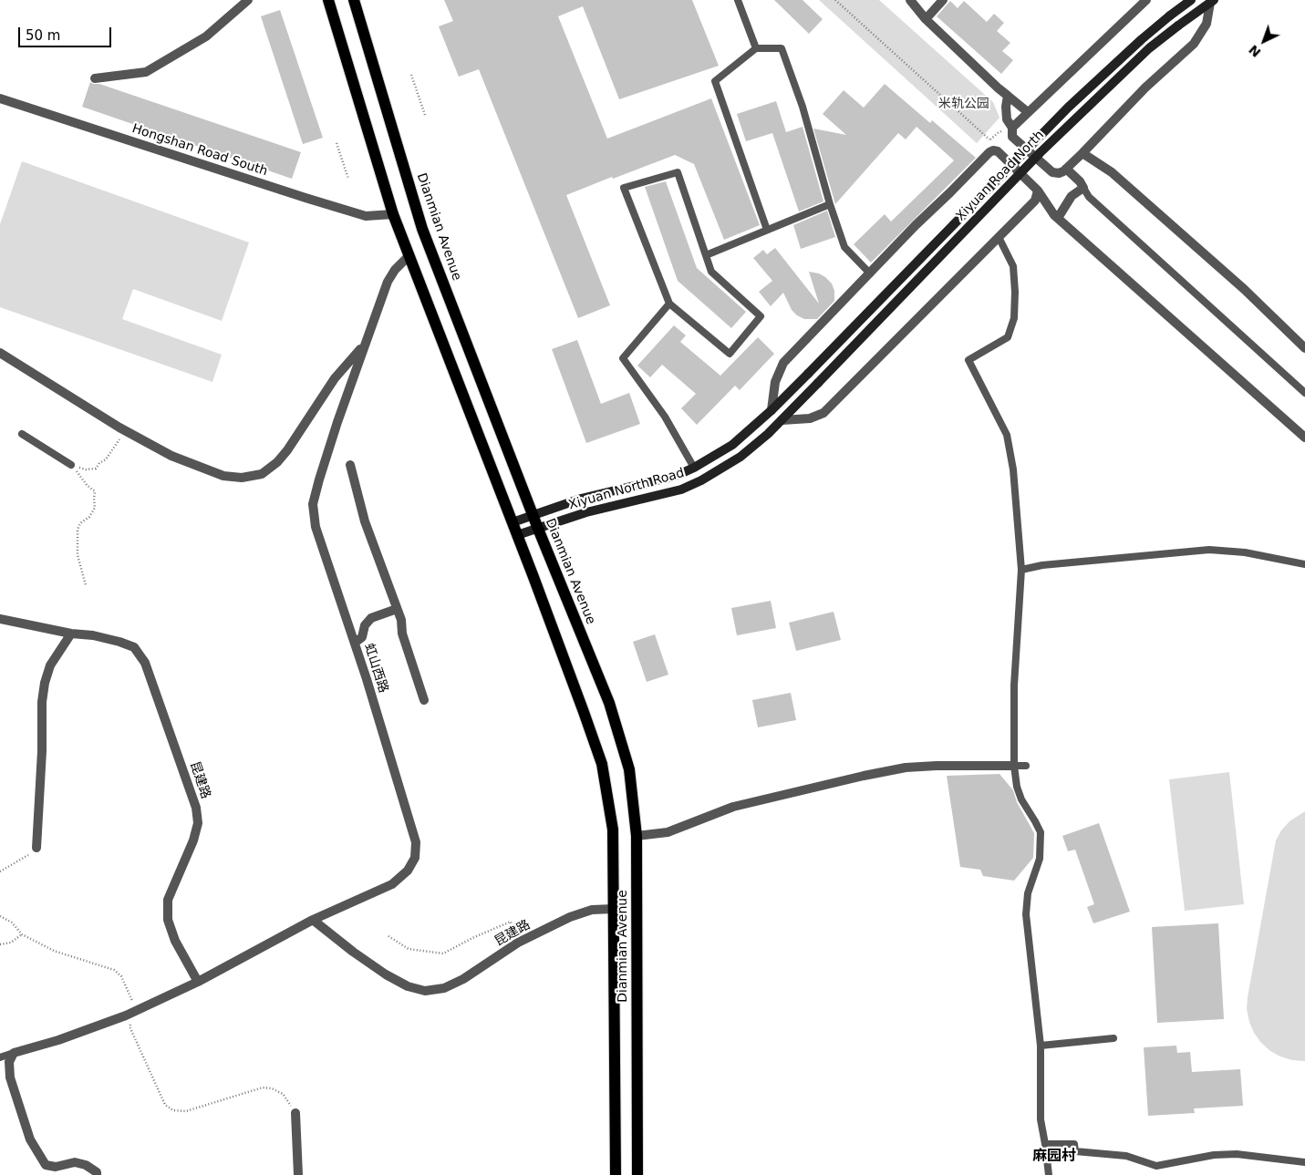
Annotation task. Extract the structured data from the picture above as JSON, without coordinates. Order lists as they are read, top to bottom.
{
  "streets": {
    "main road": ["Xiyuan Road North", "Dianmian Avenue", "Xiyuan North Road"],
    "street": ["Hongshan Road South", "虹山西路", "昆建路"]
  },
  "crossings": [
    ["Hongshan Road South", "Dianmian Avenue"],
    ["Xiyuan Road North", "Xiyuan North Road"],
    ["Dianmian Avenue", "Xiyuan North Road"],
    ["Dianmian Avenue", "虹山西路"],
    ["Dianmian Avenue", "昆建路"],
    ["虹山西路", "昆建路"]
  ],
  "districts": ["麻园村"],
  "parks": ["米轨公园"],
  "scale_bar": "50 m",
  "north": "bottom left"
}
